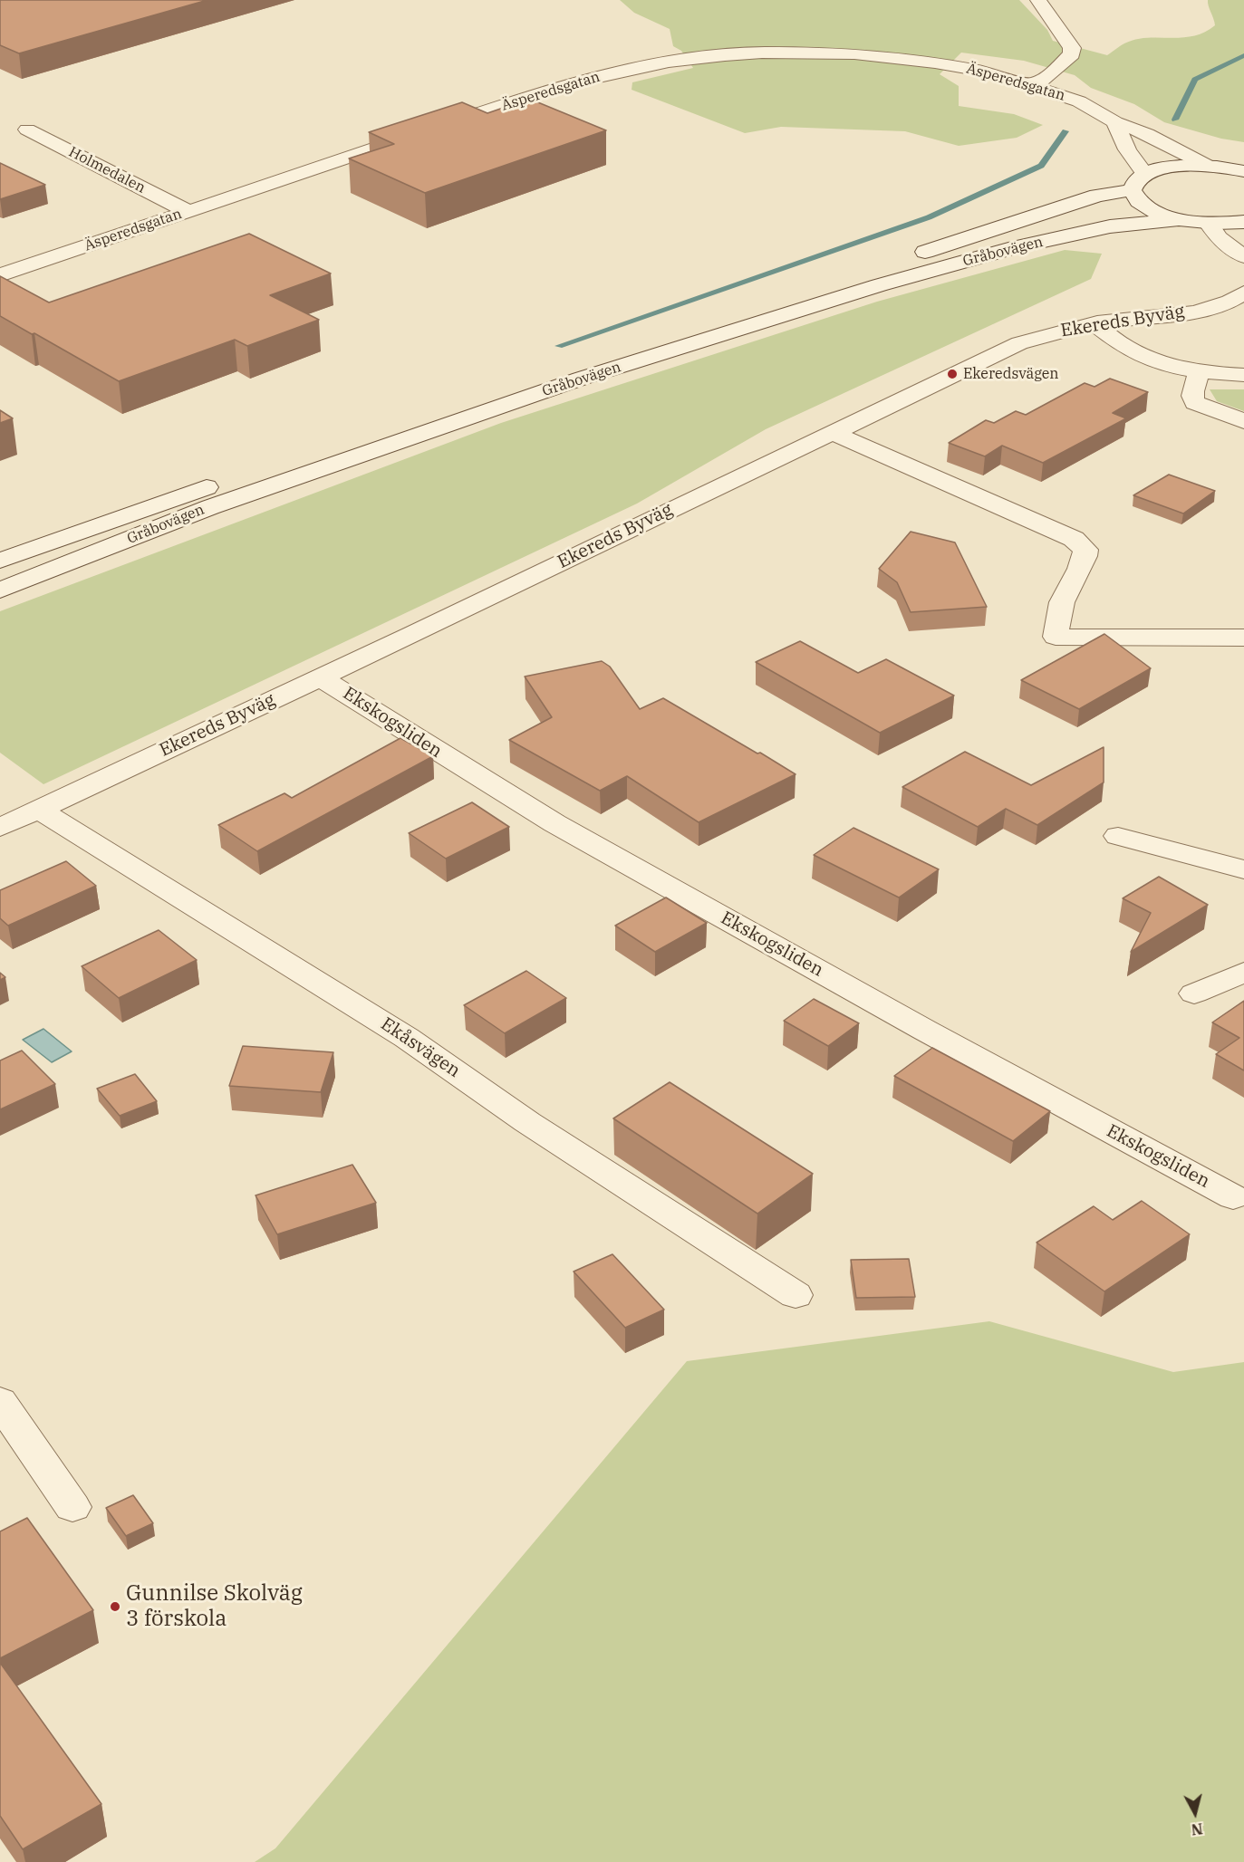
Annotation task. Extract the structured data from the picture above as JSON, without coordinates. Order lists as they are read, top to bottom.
{
  "streets": {
    "street": [
      "Äsperedsgatan",
      "Holmedalen",
      "Gråbovägen",
      "Ekereds Byväg",
      "Ekskogsliden",
      "Ekåsvägen"
    ]
  },
  "crossings": [
    ["Äsperedsgatan", "Holmedalen"],
    ["Ekereds Byväg", "Ekskogsliden"],
    ["Ekereds Byväg", "Ekåsvägen"]
  ],
  "places": ["Ekeredsvägen", "Gunnilse Skolväg 3 förskola"],
  "north": "bottom"
}
